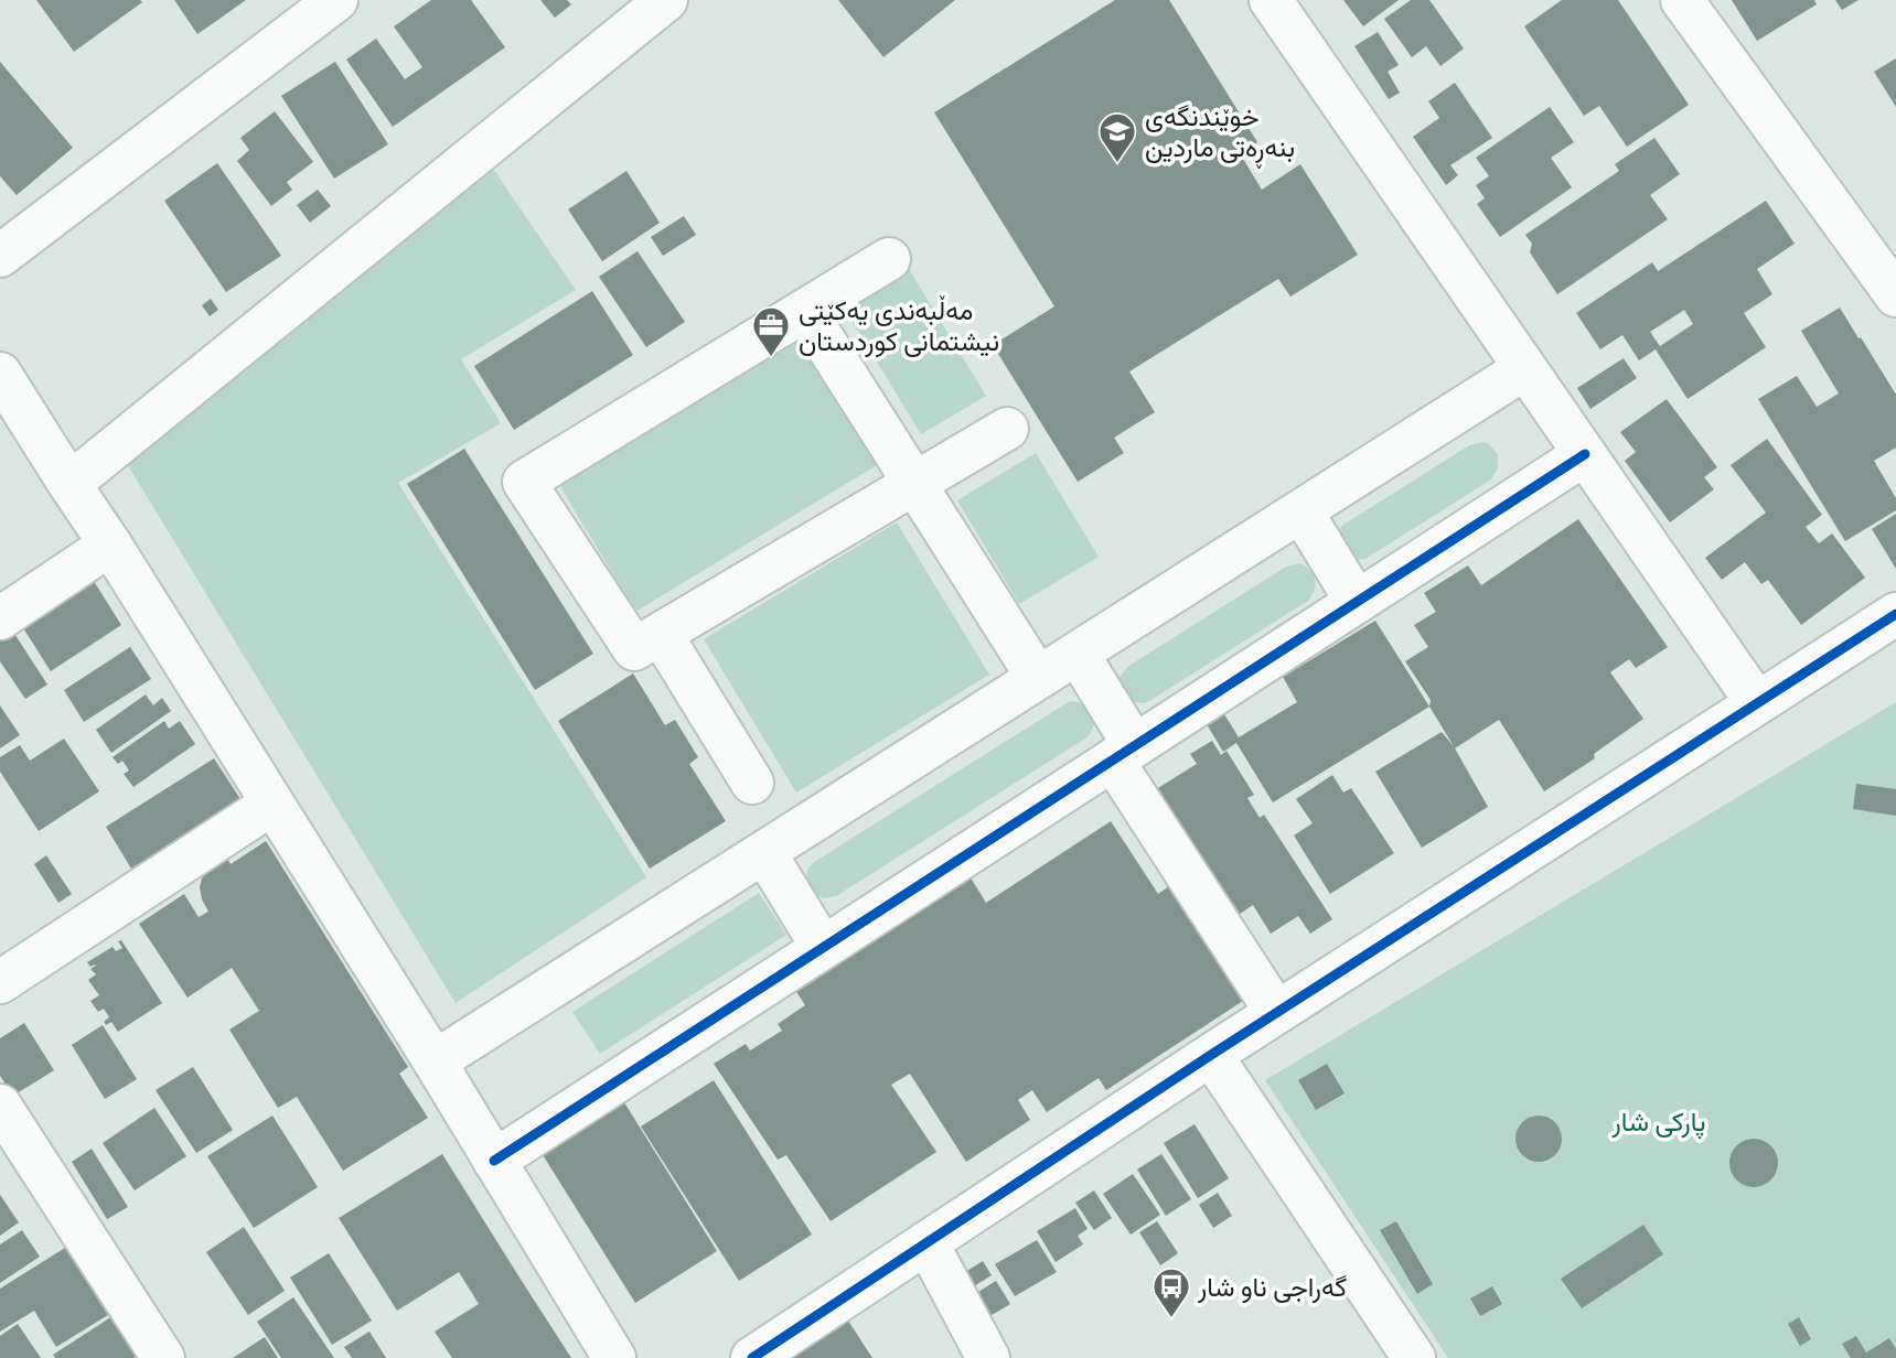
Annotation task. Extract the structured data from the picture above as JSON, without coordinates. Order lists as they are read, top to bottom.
{
  "parks": ["پاركى شار"],
  "places": {
    "school or university": ["خوێندنگەی بنەڕەتی ماردین"],
    "office": ["مەڵبەندی یەکێتی نیشتمانی کوردستان"],
    "bus stop": ["گەراجی ناو شار"]
  }
}
